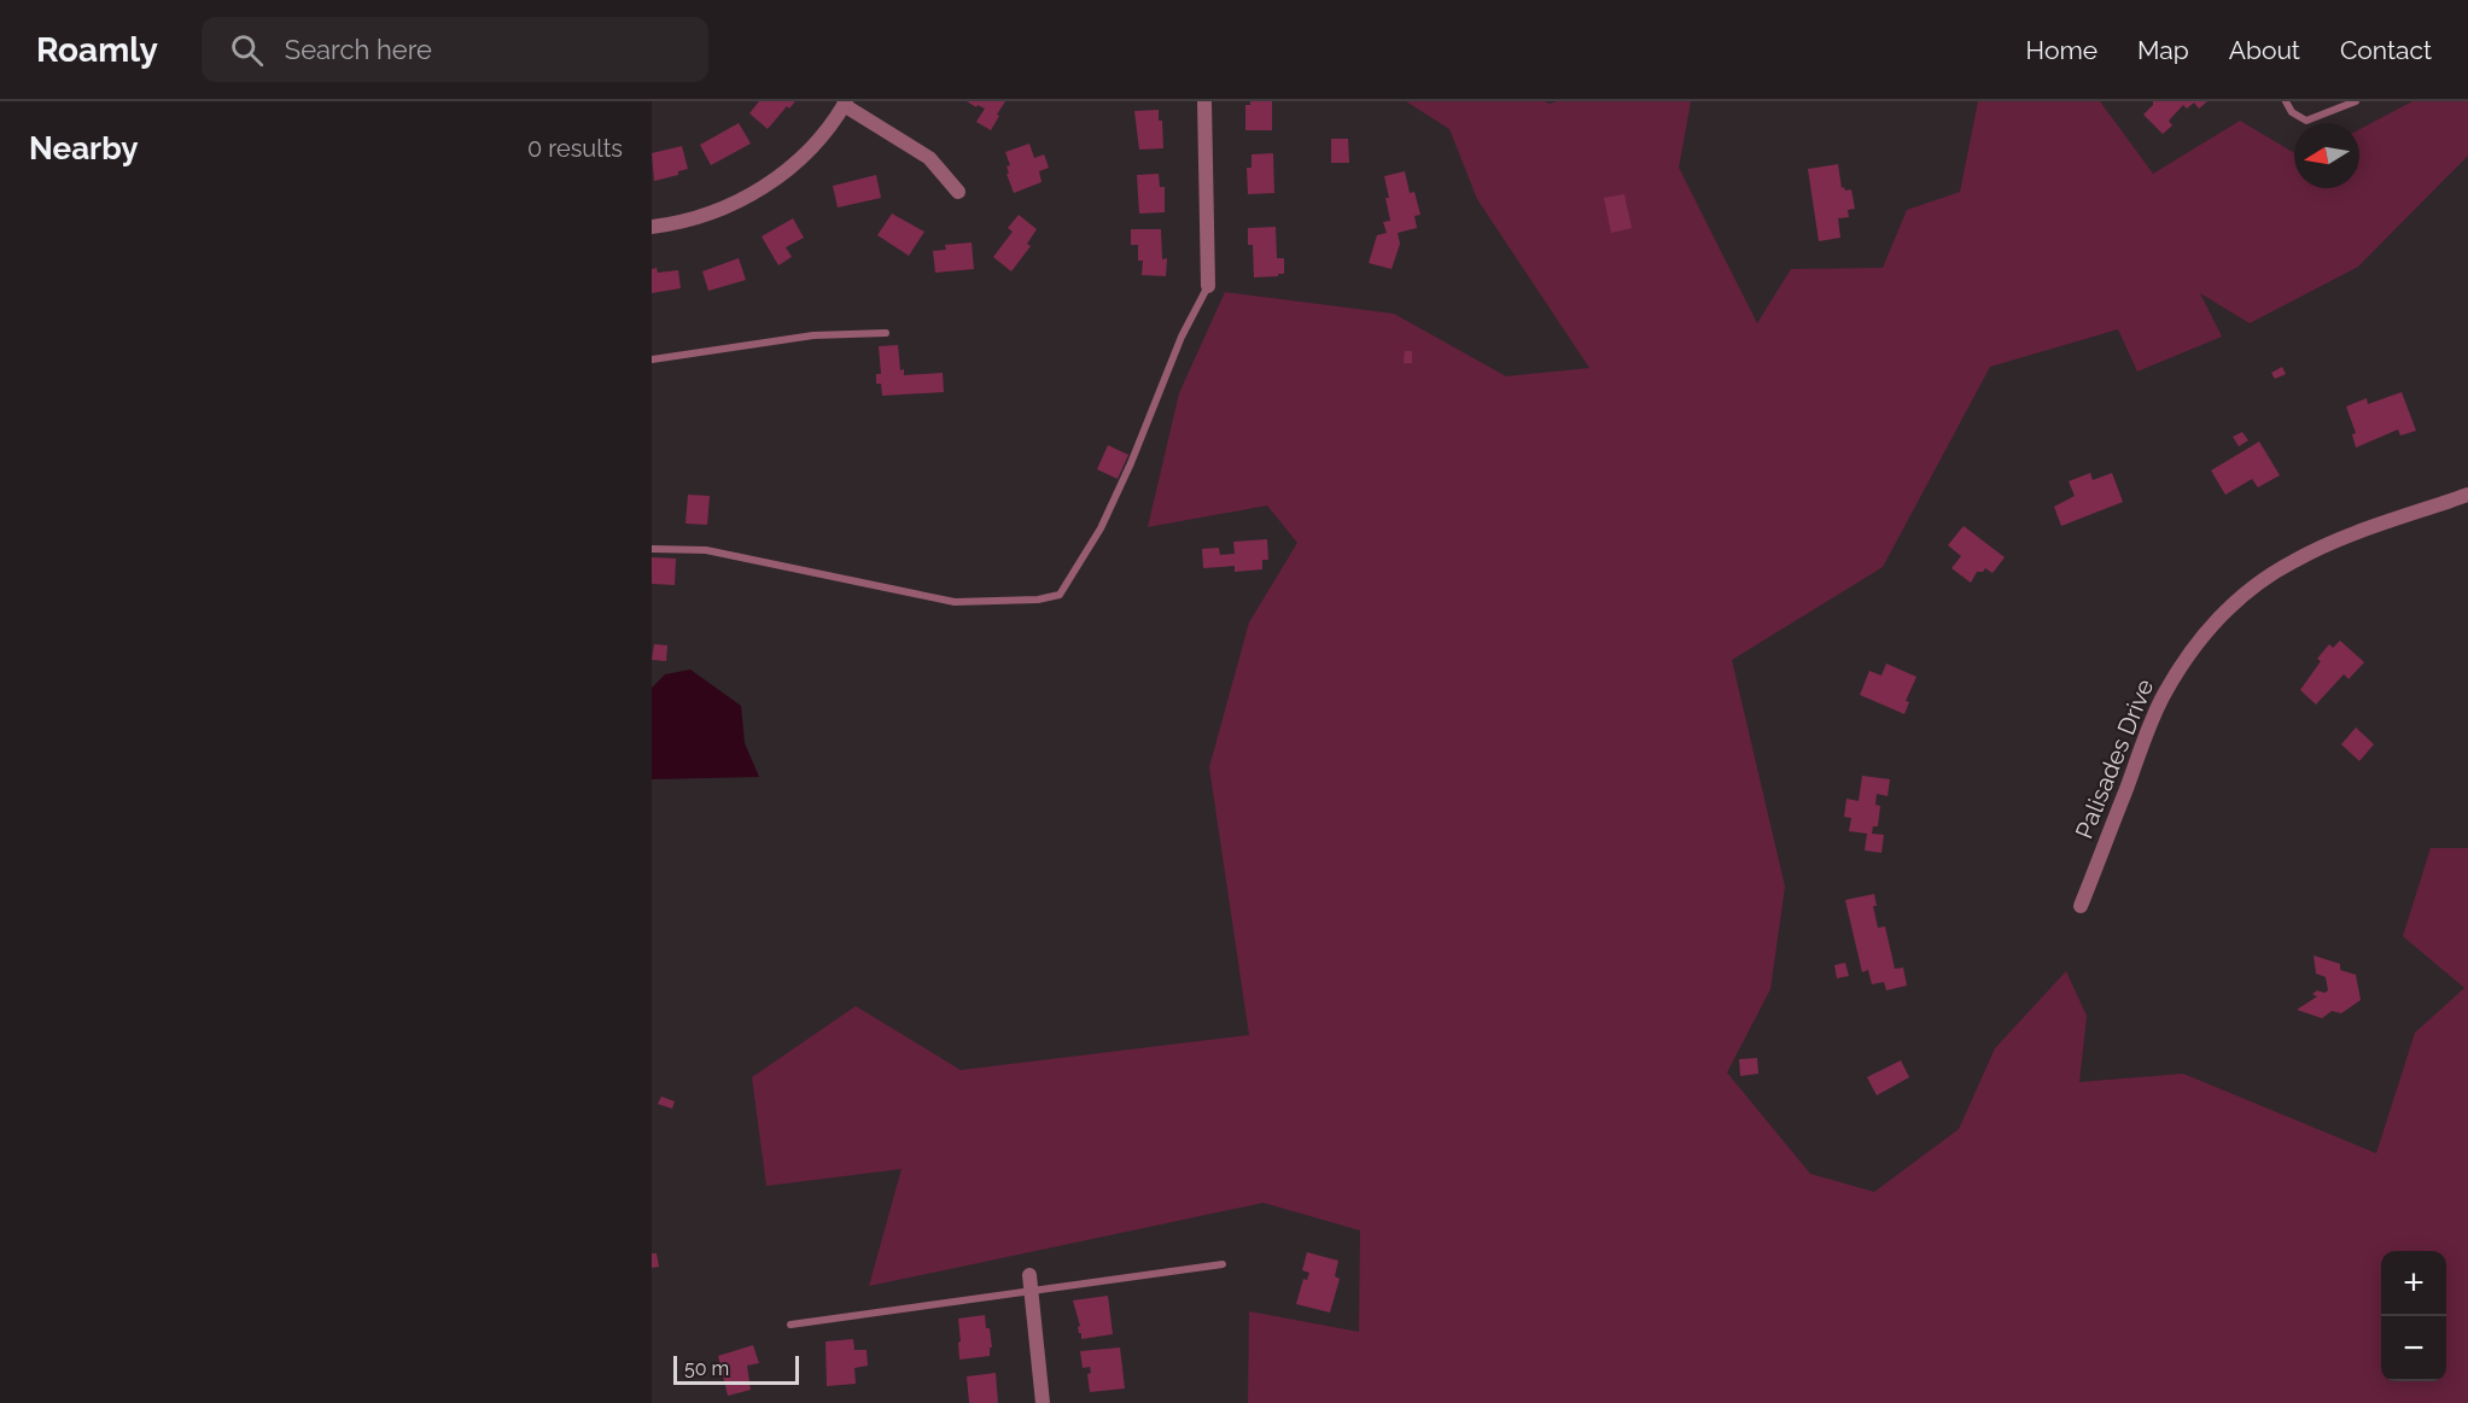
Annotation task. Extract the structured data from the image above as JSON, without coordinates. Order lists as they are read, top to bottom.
{
  "streets": {
    "street": ["Palisades Drive"]
  },
  "scale_bar": "50 m",
  "north": "left",
  "page": {
    "header": "Roamly",
    "search": "Search here",
    "nav": [
      "Home",
      "Map",
      "About",
      "Contact"
    ],
    "heading": ["Nearby", "0 results"],
    "map_buttons": ["+", "−"],
    "scale": "50 m"
  }
}
